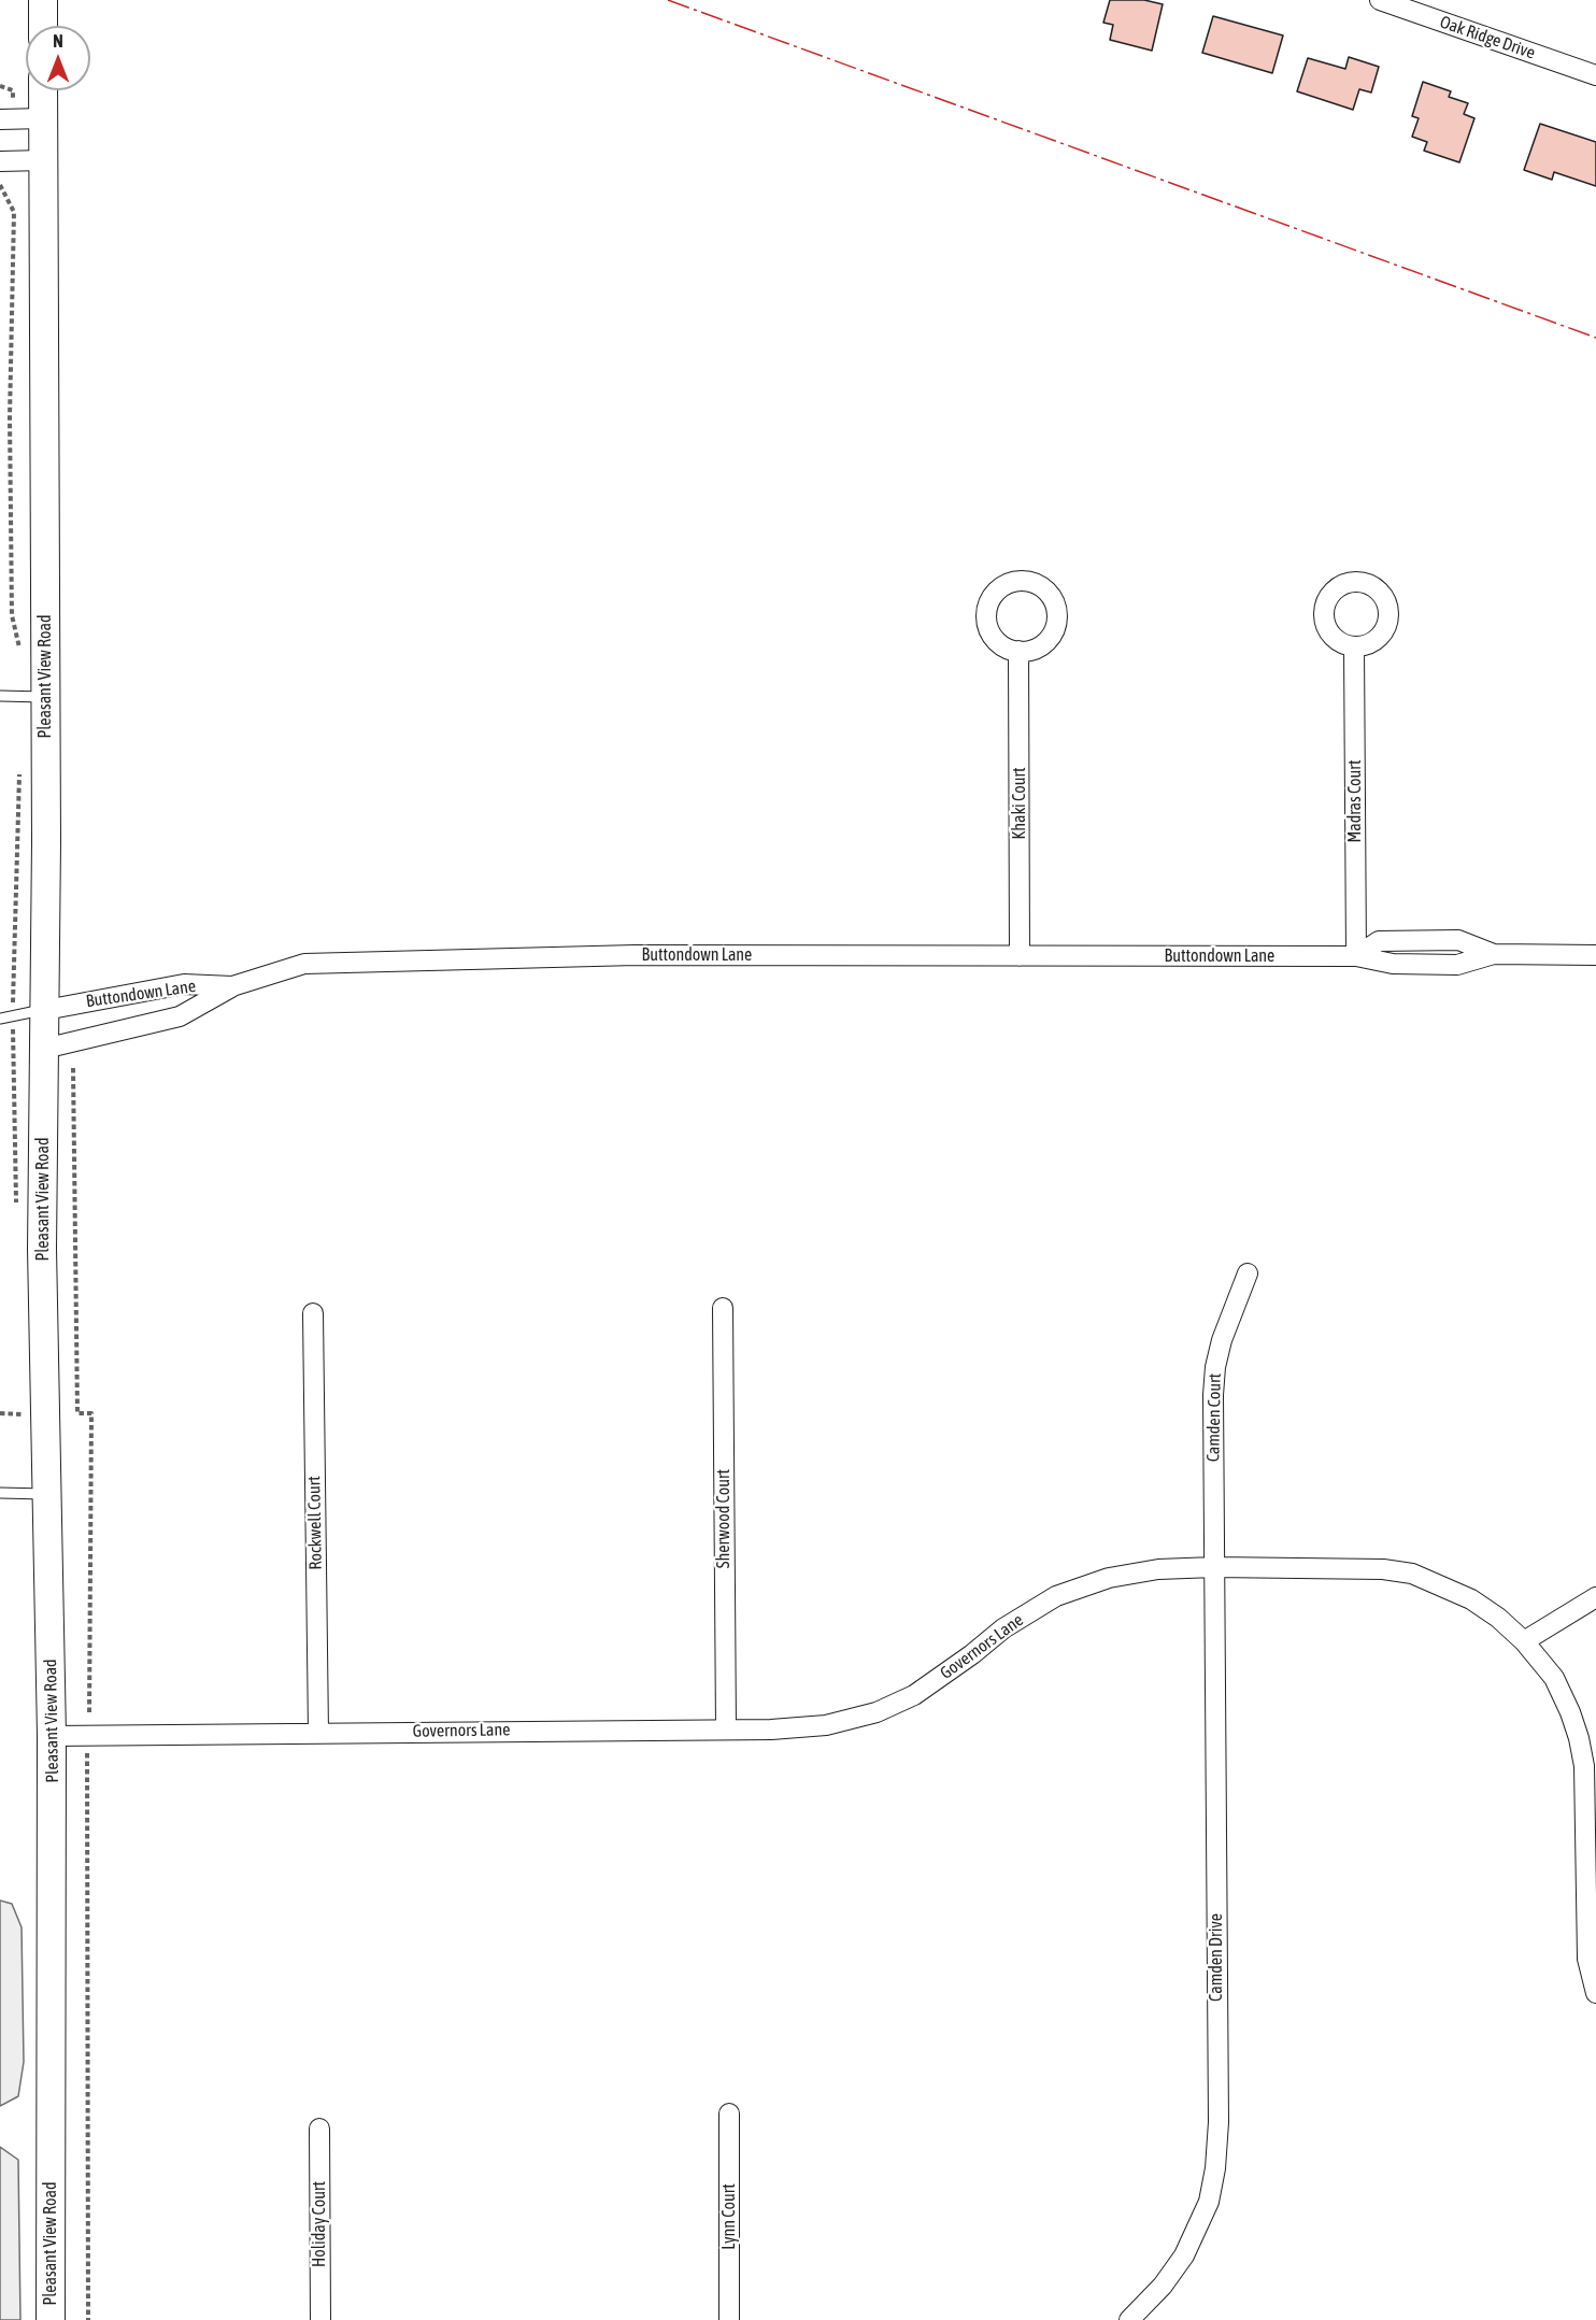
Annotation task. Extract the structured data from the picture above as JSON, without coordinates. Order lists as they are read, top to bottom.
{
  "streets": {
    "main road": ["Pleasant View Road"],
    "street": [
      "Oak Ridge Drive",
      "Madras Court",
      "Khaki Court",
      "Buttondown Lane",
      "Camden Court",
      "Sherwood Court",
      "Rockwell Court",
      "Governors Lane",
      "Camden Drive",
      "Lynn Court",
      "Holiday Court"
    ]
  },
  "crossings": [
    ["Pleasant View Road", "Buttondown Lane"],
    ["Pleasant View Road", "Governors Lane"],
    ["Madras Court", "Buttondown Lane"],
    ["Khaki Court", "Buttondown Lane"],
    ["Camden Court", "Governors Lane"],
    ["Camden Court", "Camden Drive"],
    ["Sherwood Court", "Governors Lane"],
    ["Rockwell Court", "Governors Lane"],
    ["Governors Lane", "Camden Drive"]
  ],
  "north": "top"
}
